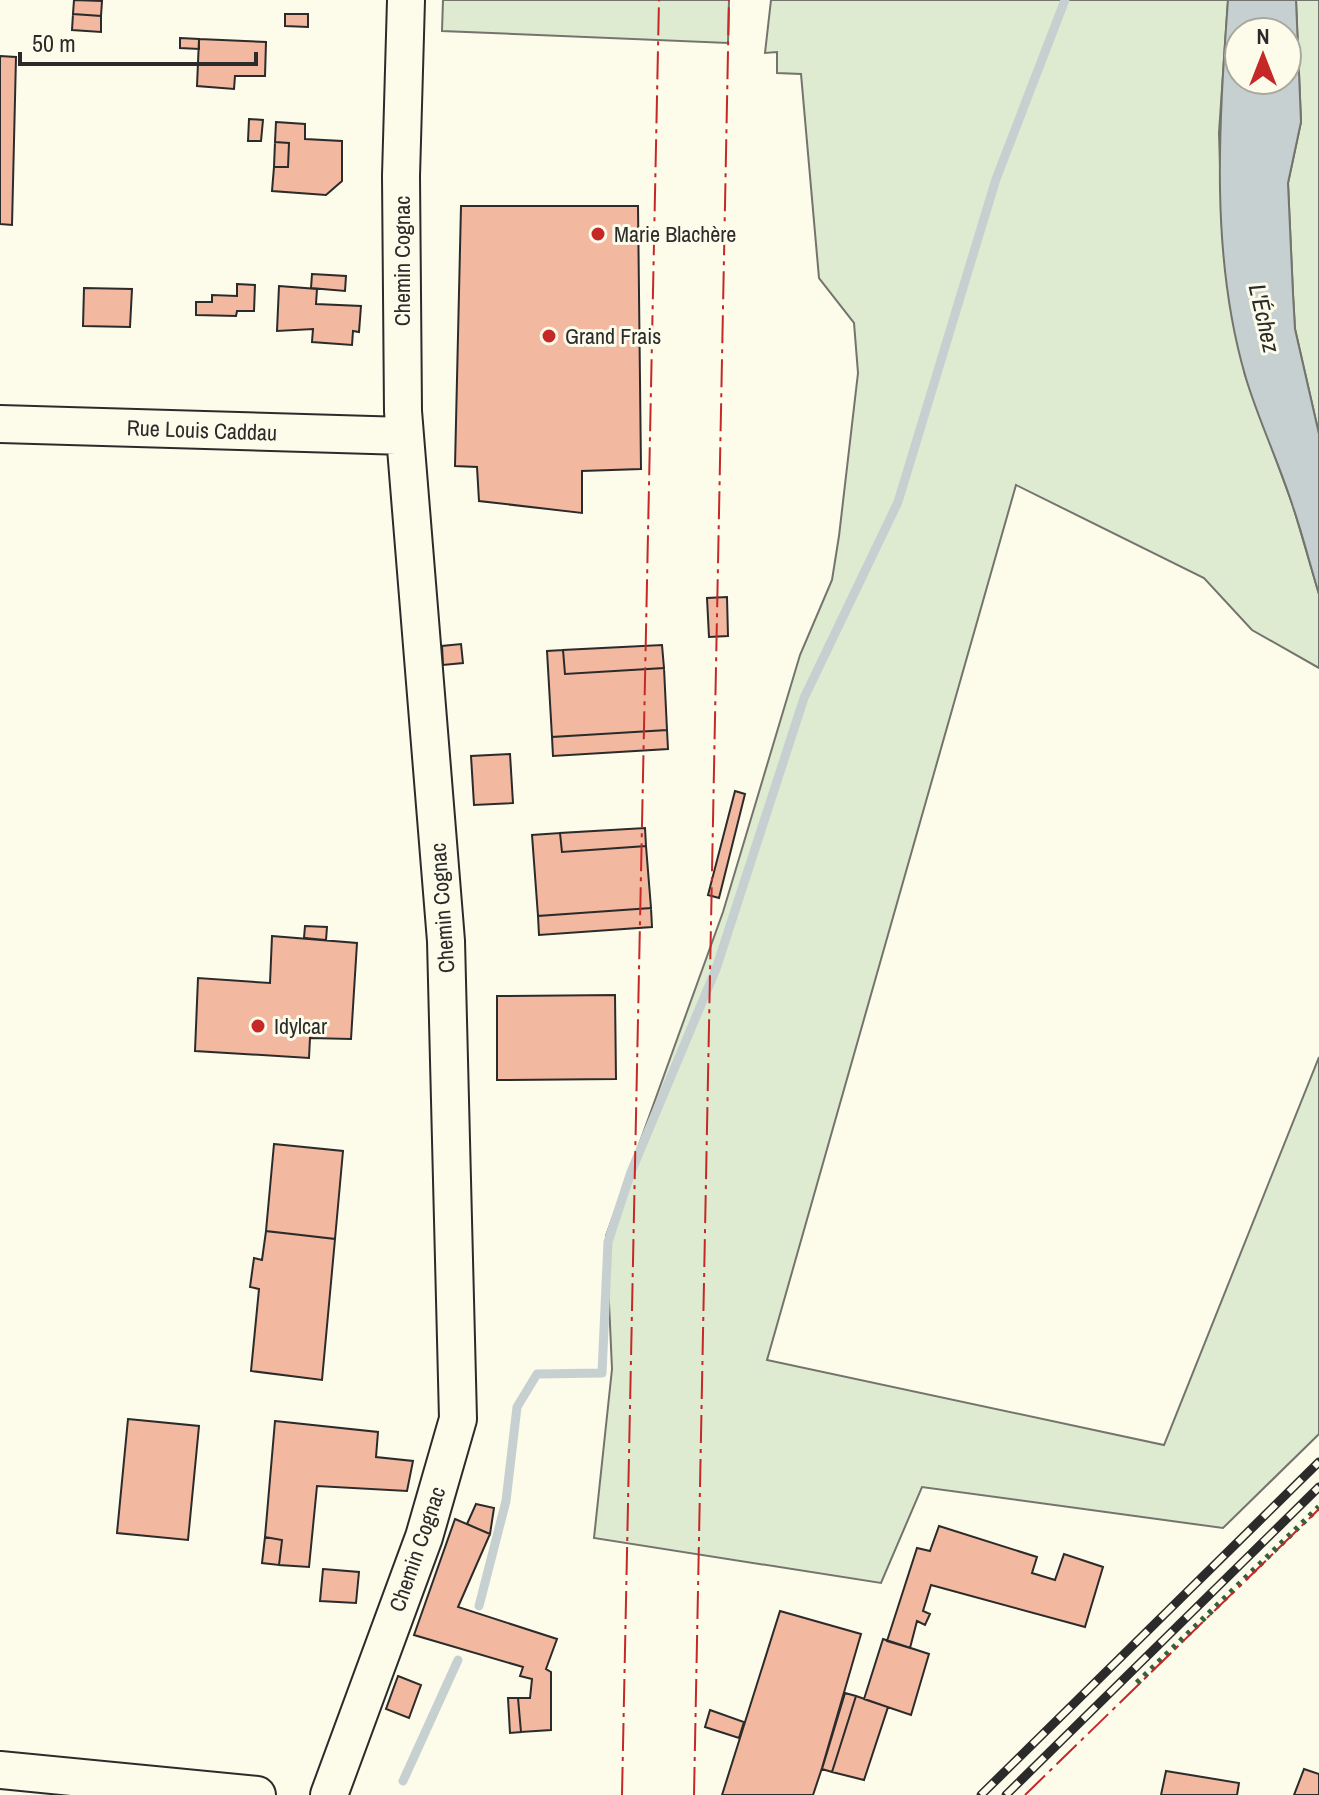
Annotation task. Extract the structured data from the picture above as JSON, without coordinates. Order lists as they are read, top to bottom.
{
  "streets": {
    "street": ["Chemin Cognac", "Rue Louis Caddau"]
  },
  "crossings": [
    ["Chemin Cognac", "Rue Louis Caddau"]
  ],
  "water": ["L'Échez"],
  "places": ["Marie Blachère", "Grand Frais", "Idylcar"],
  "scale_bar": "50 m",
  "north": "top"
}
